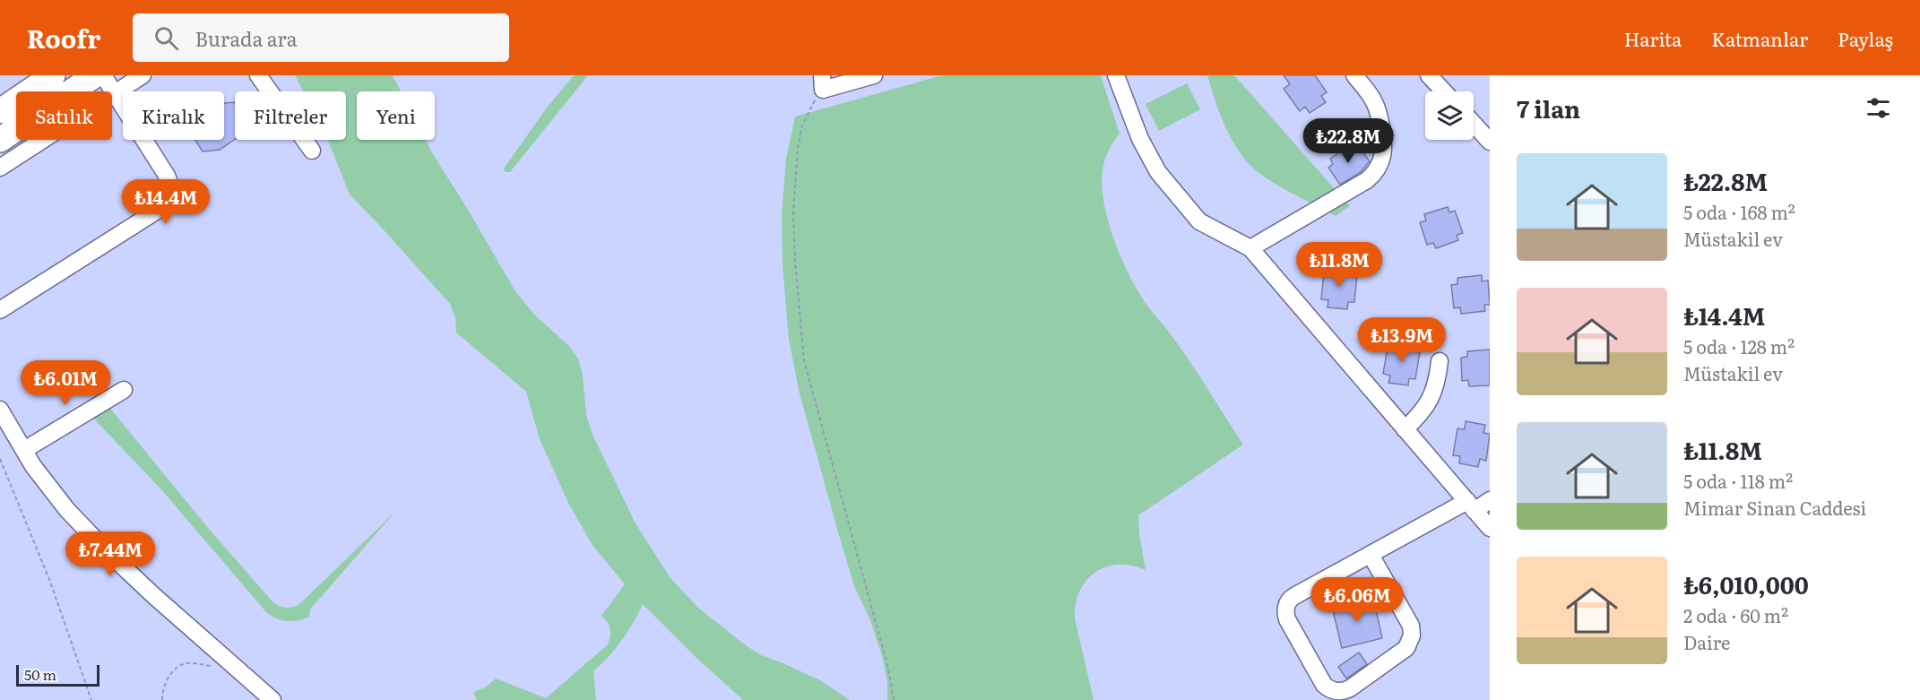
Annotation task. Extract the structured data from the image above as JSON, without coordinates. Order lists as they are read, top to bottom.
{
  "scale_bar": "50 m",
  "page": {
    "header": "Roofr",
    "search": "Burada ara",
    "nav": ["Harita", "Katmanlar", "Paylaş"],
    "heading": "7 ilan",
    "chip": [
      "Satılık",
      "Kiralık",
      "Filtreler",
      "Yeni"
    ],
    "price": [
      "₺22.8M",
      "₺14.4M",
      "₺11.8M",
      "₺13.9M",
      "₺6.01M",
      "₺7.44M",
      "₺6.06M"
    ],
    "list": [
      {
        "name": "₺22.8M",
        "note": "5 oda · 168 m² · Müstakil ev"
      },
      {
        "name": "₺14.4M",
        "note": "5 oda · 128 m² · Müstakil ev"
      },
      {
        "name": "₺11.8M",
        "note": "5 oda · 118 m² · Mimar Sinan Caddesi"
      },
      {
        "name": "₺6,010,000",
        "note": "2 oda · 60 m² · Daire"
      }
    ],
    "scale": "50 m"
  }
}
